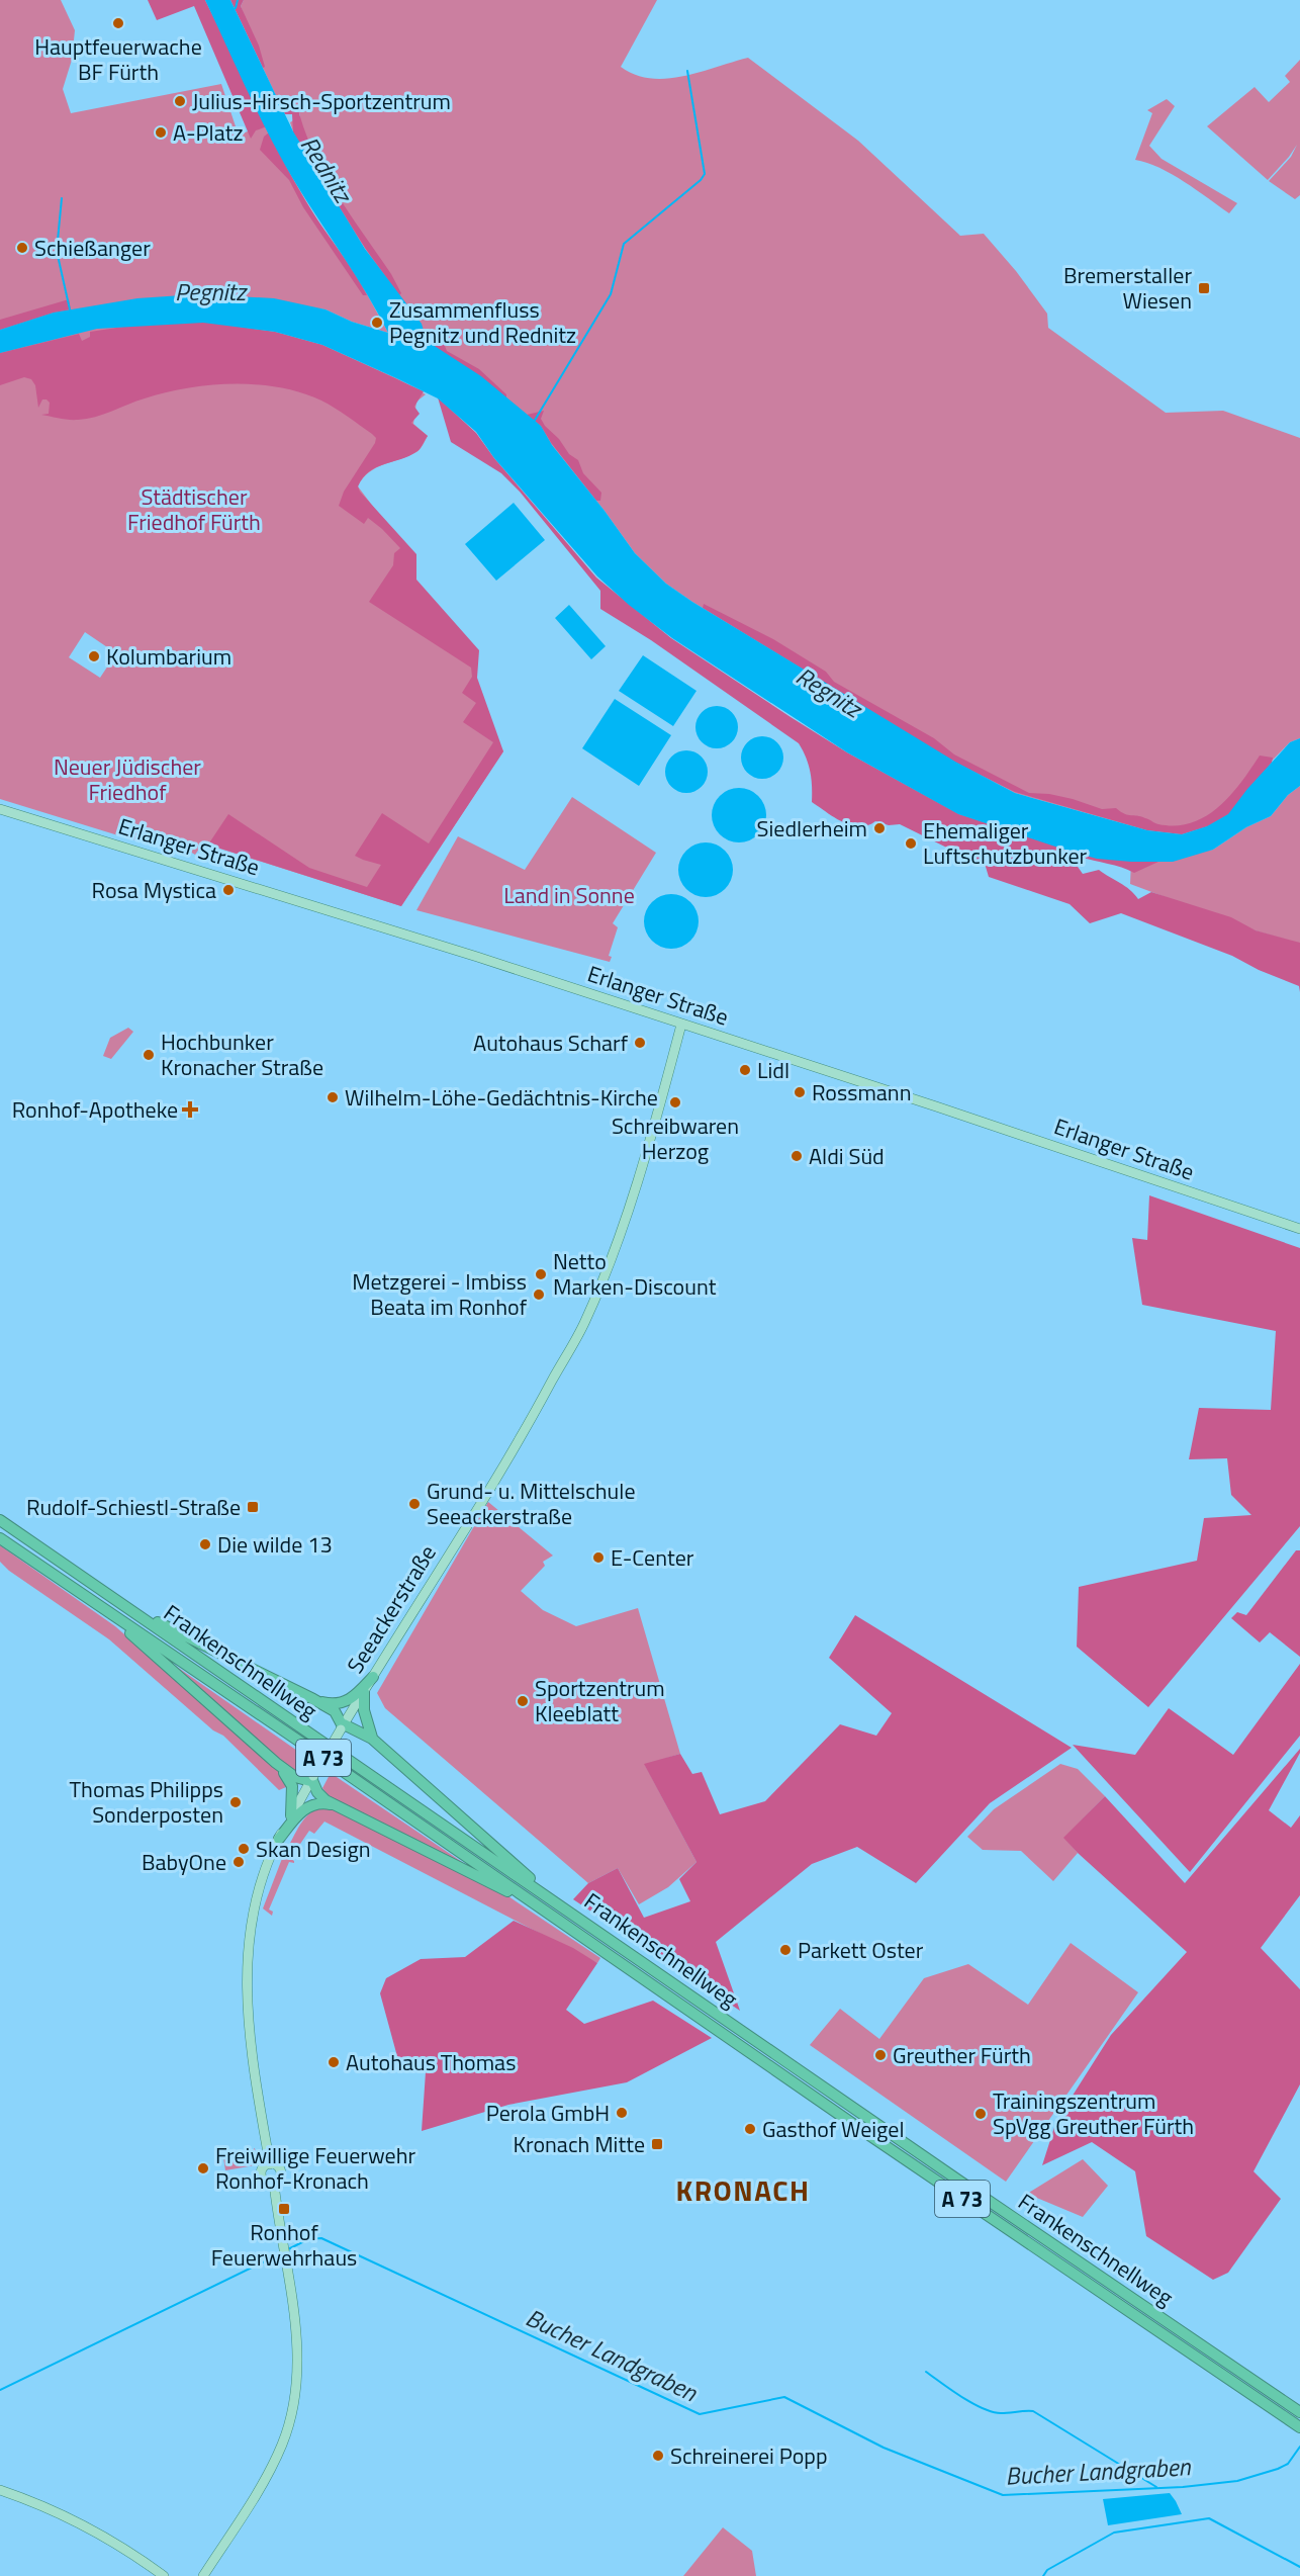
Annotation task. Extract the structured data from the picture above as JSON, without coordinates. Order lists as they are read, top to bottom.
{
  "streets": {
    "highway": ["Frankenschnellweg", "A 73"],
    "main road": ["Erlanger Straße", "Seeackerstraße"]
  },
  "crossings": [
    ["Erlanger Straße", "Seeackerstraße"]
  ],
  "districts": ["KRONACH"],
  "water": [
    "Rednitz",
    "Pegnitz",
    "Regnitz",
    "Bucher Landgraben"
  ],
  "parks": ["Städtischer Friedhof Fürth", "Neuer Jüdischer Friedhof", "Land in Sonne"],
  "places": {
    "other": [
      "Hauptfeuerwache BF Fürth",
      "Julius-Hirsch-Sportzentrum",
      "A-Platz",
      "Schießanger",
      "Zusammenfluss Pegnitz und Rednitz",
      "Kolumbarium",
      "Siedlerheim",
      "Ehemaliger Luftschutzbunker",
      "Rosa Mystica",
      "Autohaus Scharf",
      "Hochbunker Kronacher Straße",
      "Lidl",
      "Rossmann",
      "Wilhelm-Löhe-Gedächtnis-Kirche",
      "Schreibwaren Herzog",
      "Aldi Süd",
      "Netto Marken-Discount",
      "Metzgerei - Imbiss Beata im Ronhof",
      "Grund- u. Mittelschule Seeackerstraße",
      "Die wilde 13",
      "E-Center",
      "Sportzentrum Kleeblatt",
      "Thomas Philipps Sonderposten",
      "Skan Design",
      "BabyOne",
      "Parkett Oster",
      "Greuther Fürth",
      "Autohaus Thomas",
      "Perola GmbH",
      "Trainingszentrum SpVgg Greuther Fürth",
      "Gasthof Weigel",
      "Freiwillige Feuerwehr Ronhof-Kronach",
      "Schreinerei Popp"
    ],
    "transit": [
      "Bremerstaller Wiesen",
      "Rudolf-Schiestl-Straße",
      "Kronach Mitte",
      "Ronhof Feuerwehrhaus"
    ],
    "health": ["Ronhof-Apotheke"]
  }
}
